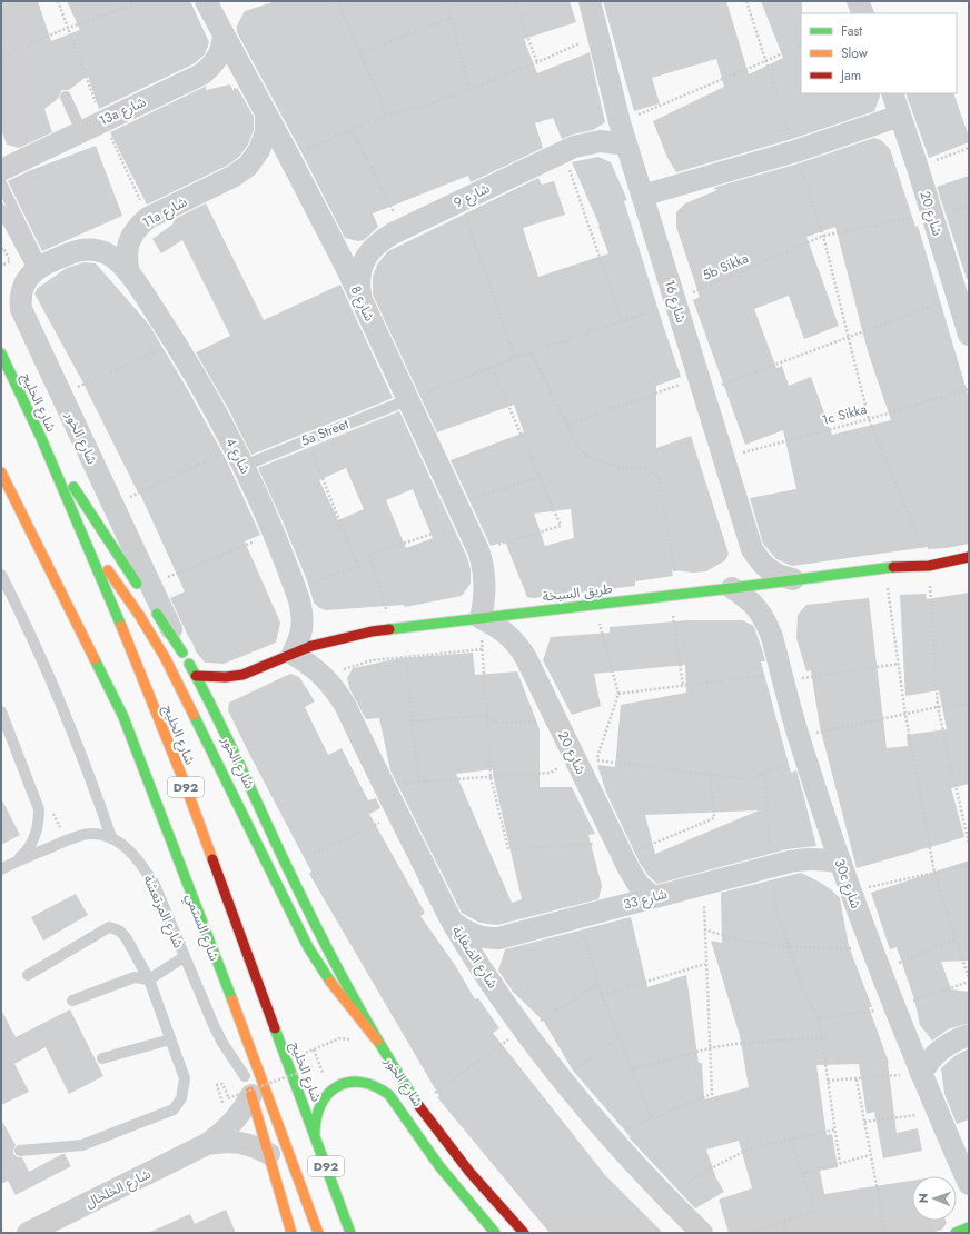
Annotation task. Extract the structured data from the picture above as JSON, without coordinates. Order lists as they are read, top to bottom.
{
  "streets": {
    "main road": [
      "شارع الخليج",
      "شارع الخور",
      "طريق السبخة",
      "D92"
    ],
    "street": [
      "13a شارع",
      "شارع 9",
      "11a شارع",
      "شارع 20",
      "شارع 16",
      "شارع 8",
      "شارع 4",
      "30c شارع",
      "شارع 33",
      "شارع الضغاية",
      "شارع الخلخال"
    ],
    "lane": ["5a Street", "شارع المرتعشة"],
    "path": ["5b Sikka", "1c Sikka"]
  },
  "crossings": [
    ["13a شارع", "شارع 8"],
    ["شارع 9", "شارع 16"],
    ["شارع 9", "شارع 8"],
    ["11a شارع", "شارع 8"],
    ["11a شارع", "شارع 4"],
    ["شارع 20", "5b Sikka"],
    ["شارع 20", "شارع 8"],
    ["شارع 20", "طريق السبخة"],
    ["شارع 20", "شارع 33"],
    ["5b Sikka", "شارع 16"],
    ["5b Sikka", "شارع 8"],
    ["5b Sikka", "5a Street"],
    ["شارع 16", "1c Sikka"],
    ["شارع 16", "طريق السبخة"],
    ["شارع 8", "5a Street"],
    ["شارع 8", "طريق السبخة"],
    ["5a Street", "شارع 4"],
    ["شارع الخور", "طريق السبخة"],
    ["شارع 4", "طريق السبخة"],
    ["شارع 4", "شارع الضغاية"],
    ["طريق السبخة", "30c شارع"],
    ["طريق السبخة", "شارع الضغاية"],
    ["30c شارع", "شارع 33"],
    ["شارع 33", "شارع الضغاية"],
    ["شارع المرتعشة", "شارع الخلخال"]
  ],
  "legend": ["Fast", "Slow", "Jam"],
  "north": "left"
}
